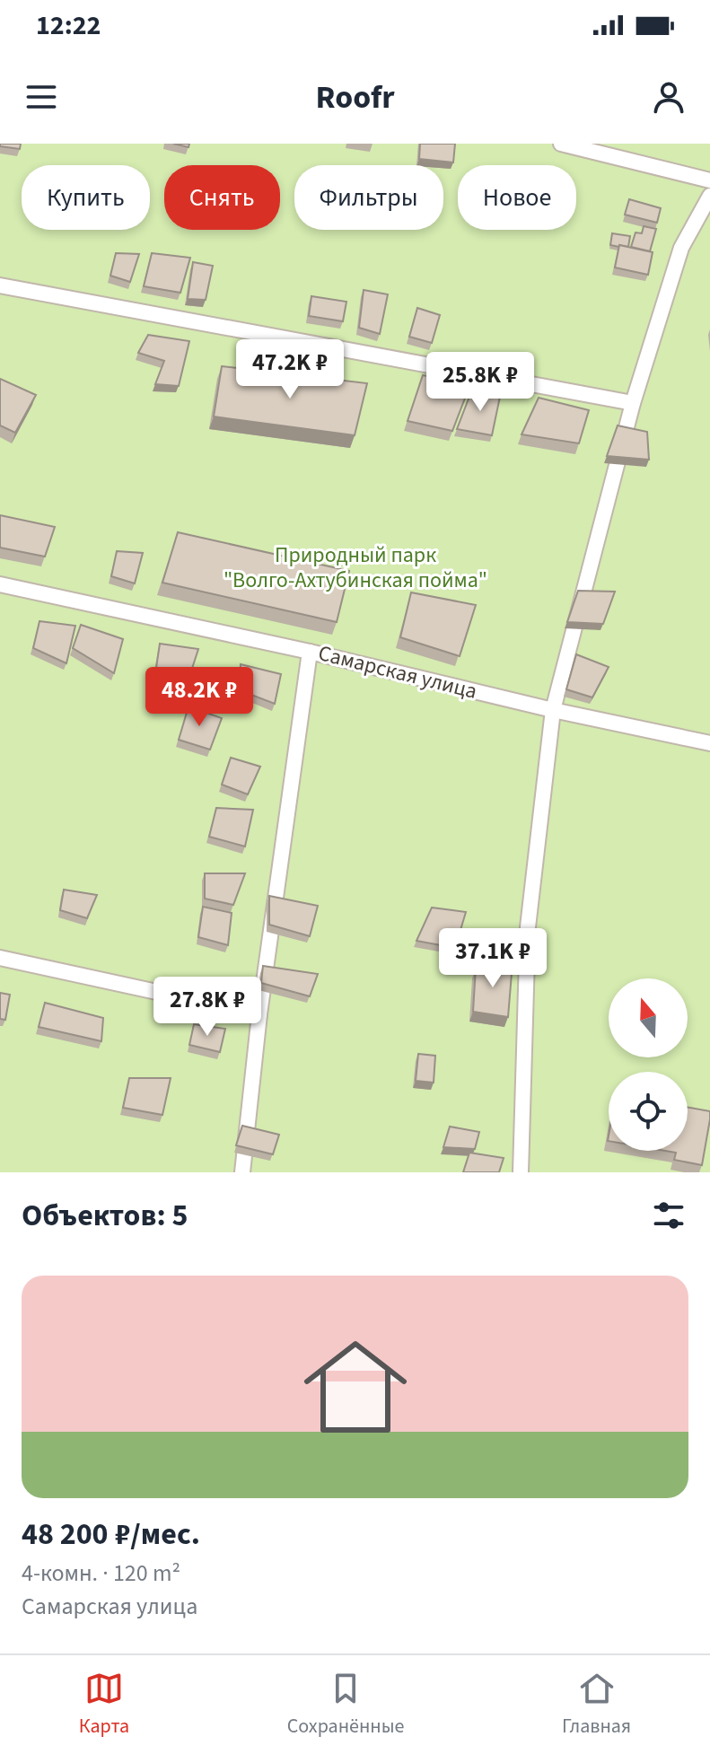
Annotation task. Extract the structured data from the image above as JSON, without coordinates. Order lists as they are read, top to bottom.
{
  "streets": {
    "street": ["Самарская улица"]
  },
  "parks": ["Природный парк \"Волго-Ахтубинская пойма\""],
  "north": "top",
  "page": {
    "status": "12:22",
    "header": "Roofr",
    "chip": [
      "Купить",
      "Снять",
      "Фильтры",
      "Новое"
    ],
    "price": [
      "47.2K ₽",
      "25.8K ₽",
      "48.2K ₽",
      "37.1K ₽",
      "27.8K ₽"
    ],
    "heading": "Объектов: 5",
    "list": [
      {
        "name": "48 200 ₽/мес.",
        "note": "4-комн. · 120 m² · Самарская улица"
      }
    ],
    "tabs": ["Карта", "Сохранённые", "Главная"]
  }
}
